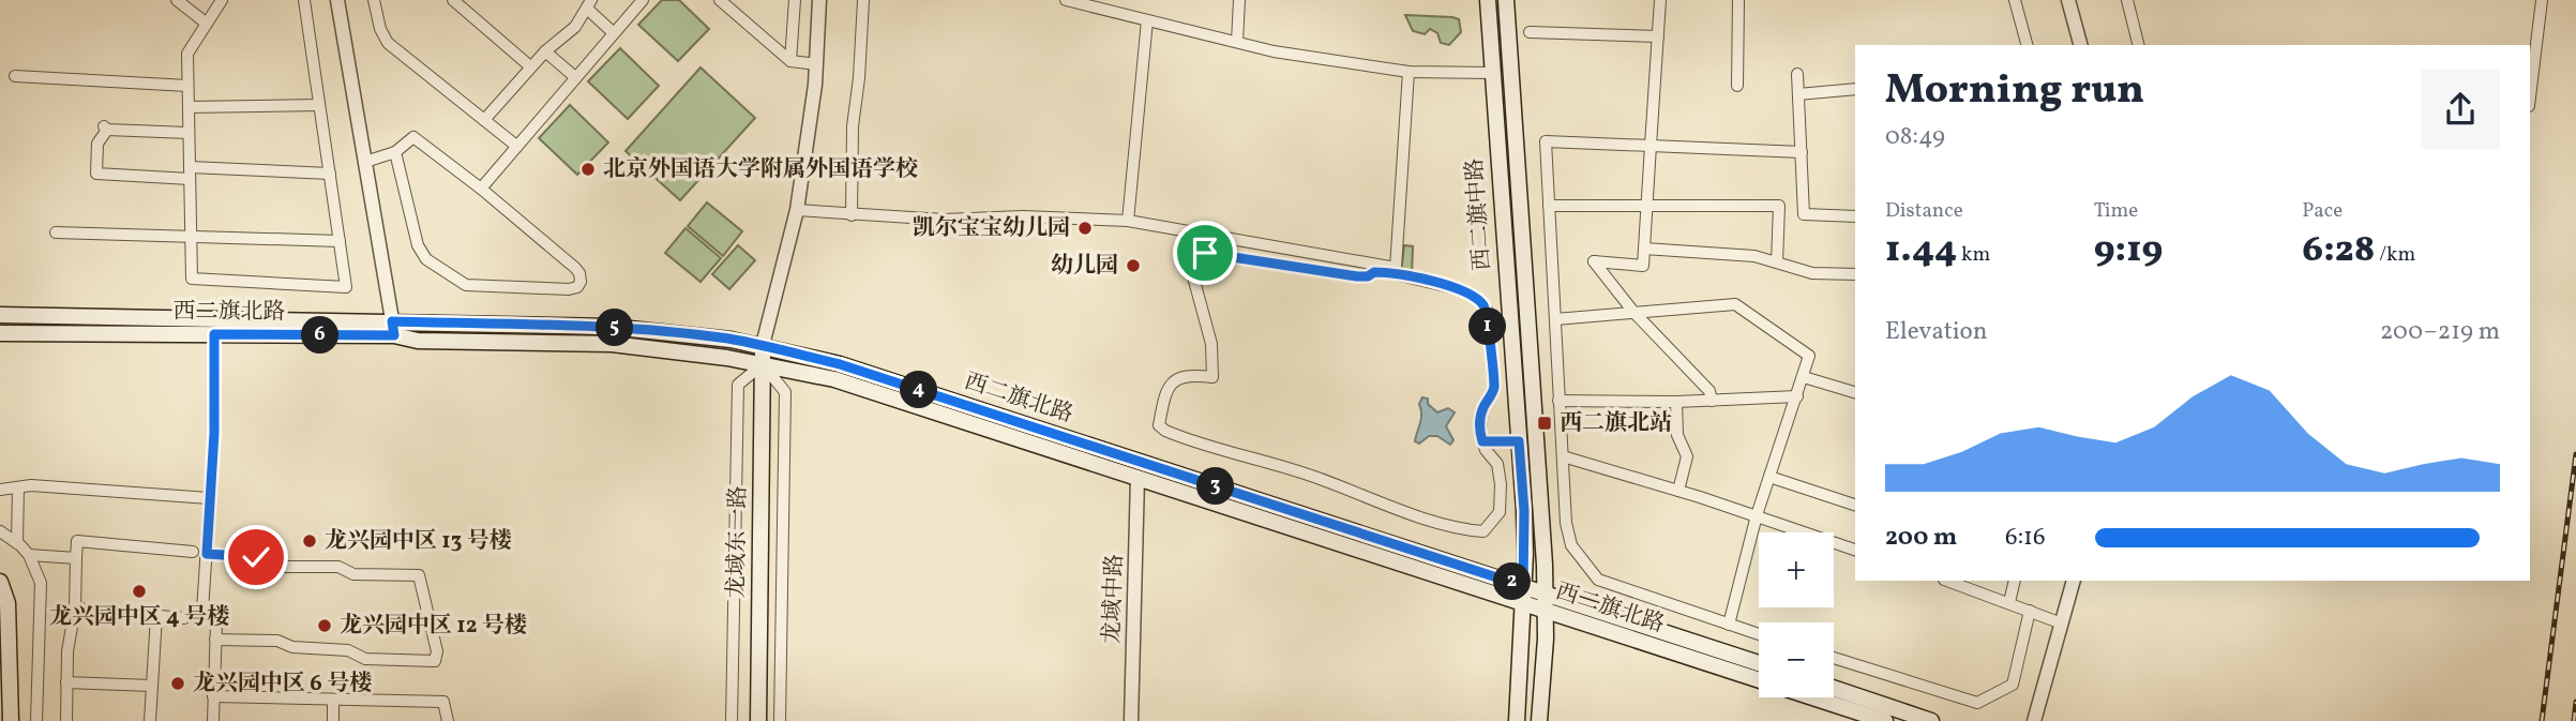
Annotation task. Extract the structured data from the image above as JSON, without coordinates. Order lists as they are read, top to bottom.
{
  "streets": {
    "main road": ["西二旗中路", "西二旗北路", "龙域东一路"],
    "street": ["龙域中路"]
  },
  "crossings": [
    ["西二旗中路", "西二旗北路"],
    ["西二旗北路", "龙域东一路"],
    ["西二旗北路", "龙域中路"]
  ],
  "places": {
    "other": [
      "北京外国语大学附属外国语学校",
      "凯尔宝宝幼儿园",
      "幼儿园",
      "龙兴园中区 13 号楼",
      "龙兴园中区 4 号楼",
      "龙兴园中区 12 号楼",
      "龙兴园中区 6 号楼"
    ],
    "transit": ["西二旗北站"]
  },
  "page": {
    "heading": ["Morning run", "08:49"],
    "stats": [
      ["Distance", "1.44 km"],
      ["Time", "9:19"],
      ["Pace", "6:28 /km"]
    ],
    "chart": ["Elevation", "200–219 m"],
    "pins": [
      "1",
      "5",
      "6",
      "4",
      "3",
      "2"
    ],
    "list": [
      {
        "name": "200 m",
        "note": "6:16"
      }
    ],
    "map_buttons": ["+", "−"]
  }
}
